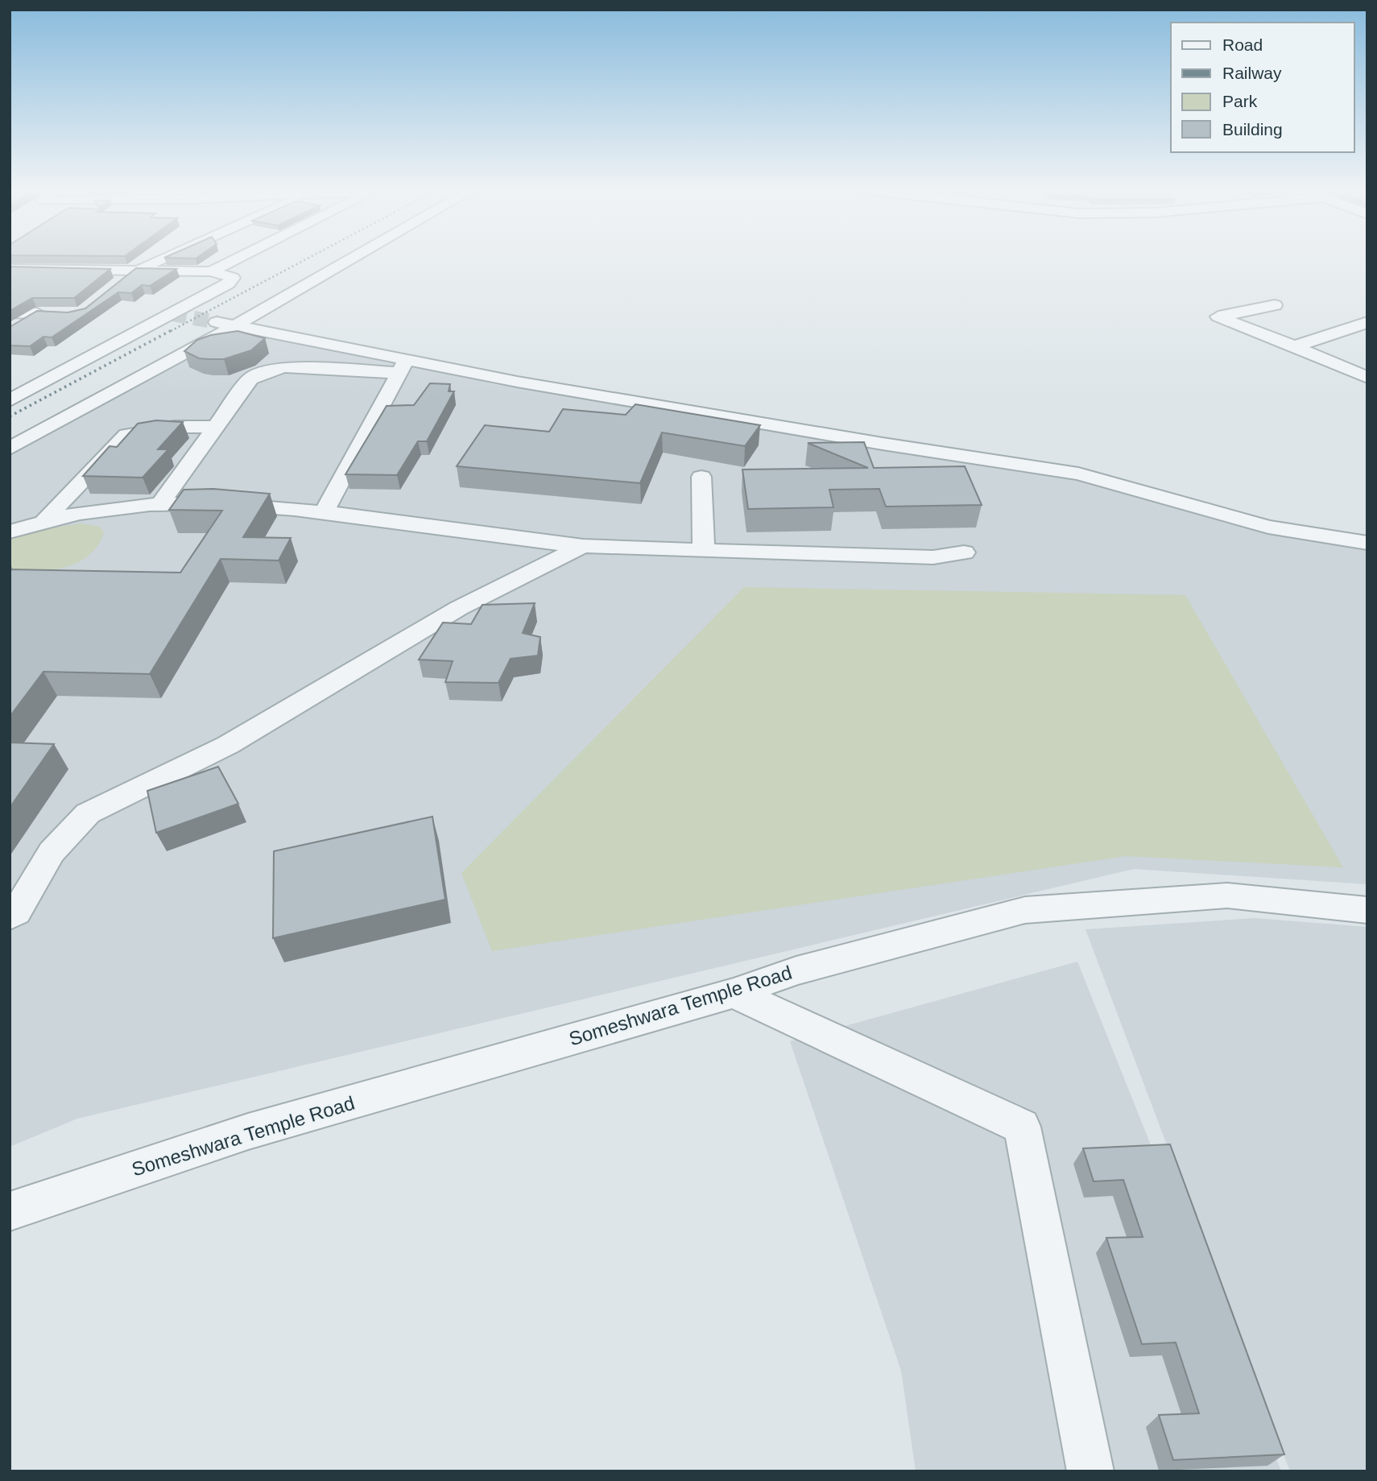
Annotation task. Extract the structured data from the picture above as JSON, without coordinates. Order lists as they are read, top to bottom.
{
  "streets": {
    "street": ["Someshwara Temple Road"]
  },
  "legend": [
    "Road",
    "Railway",
    "Park",
    "Building"
  ]
}
